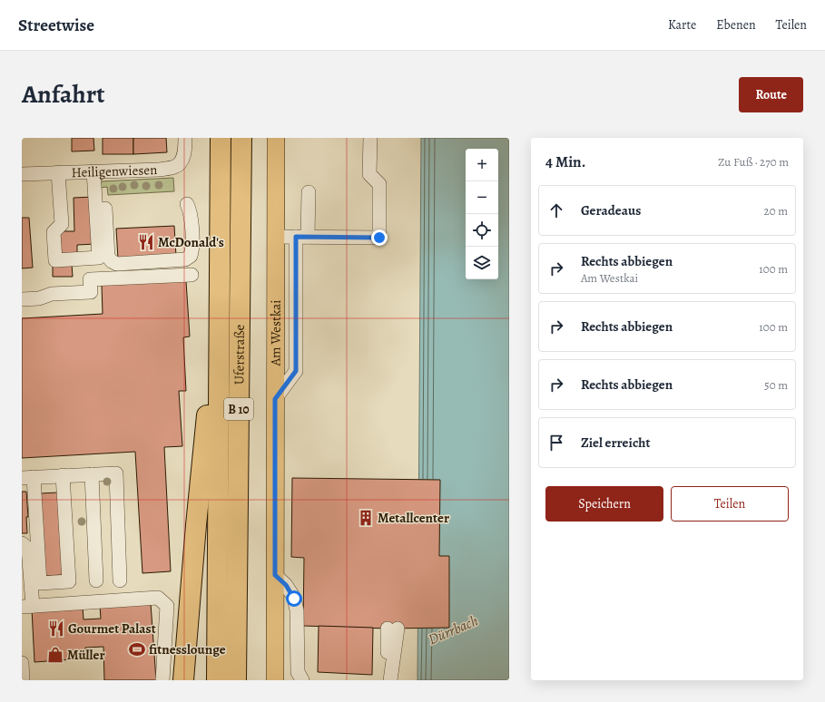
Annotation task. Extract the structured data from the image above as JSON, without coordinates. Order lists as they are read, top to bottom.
{
  "streets": {
    "highway": ["Uferstraße", "B 10"],
    "main road": ["Am Westkai"],
    "street": ["Heiligenwiesen"]
  },
  "crossings": [
    ["Uferstraße", "B 10"]
  ],
  "water": ["Dürrbach"],
  "places": {
    "restaurant": ["McDonald's", "Gourmet Palast"],
    "building": ["Metallcenter"],
    "sports": ["fitnesslounge"],
    "shop": ["Müller"]
  },
  "page": {
    "header": "Streetwise",
    "nav": ["Karte", "Ebenen", "Teilen"],
    "title": "Anfahrt",
    "buttons": [
      "Route",
      ["Speichern", "Teilen"]
    ],
    "heading": ["4 Min.", "Zu Fuß · 270 m"],
    "map_buttons": ["+", "−"],
    "list": [
      ["Geradeaus", "20 m"],
      ["Rechts abbiegen", "Am Westkai", "100 m"],
      ["Rechts abbiegen", "100 m"],
      ["Rechts abbiegen", "50 m"],
      "Ziel erreicht"
    ]
  }
}
